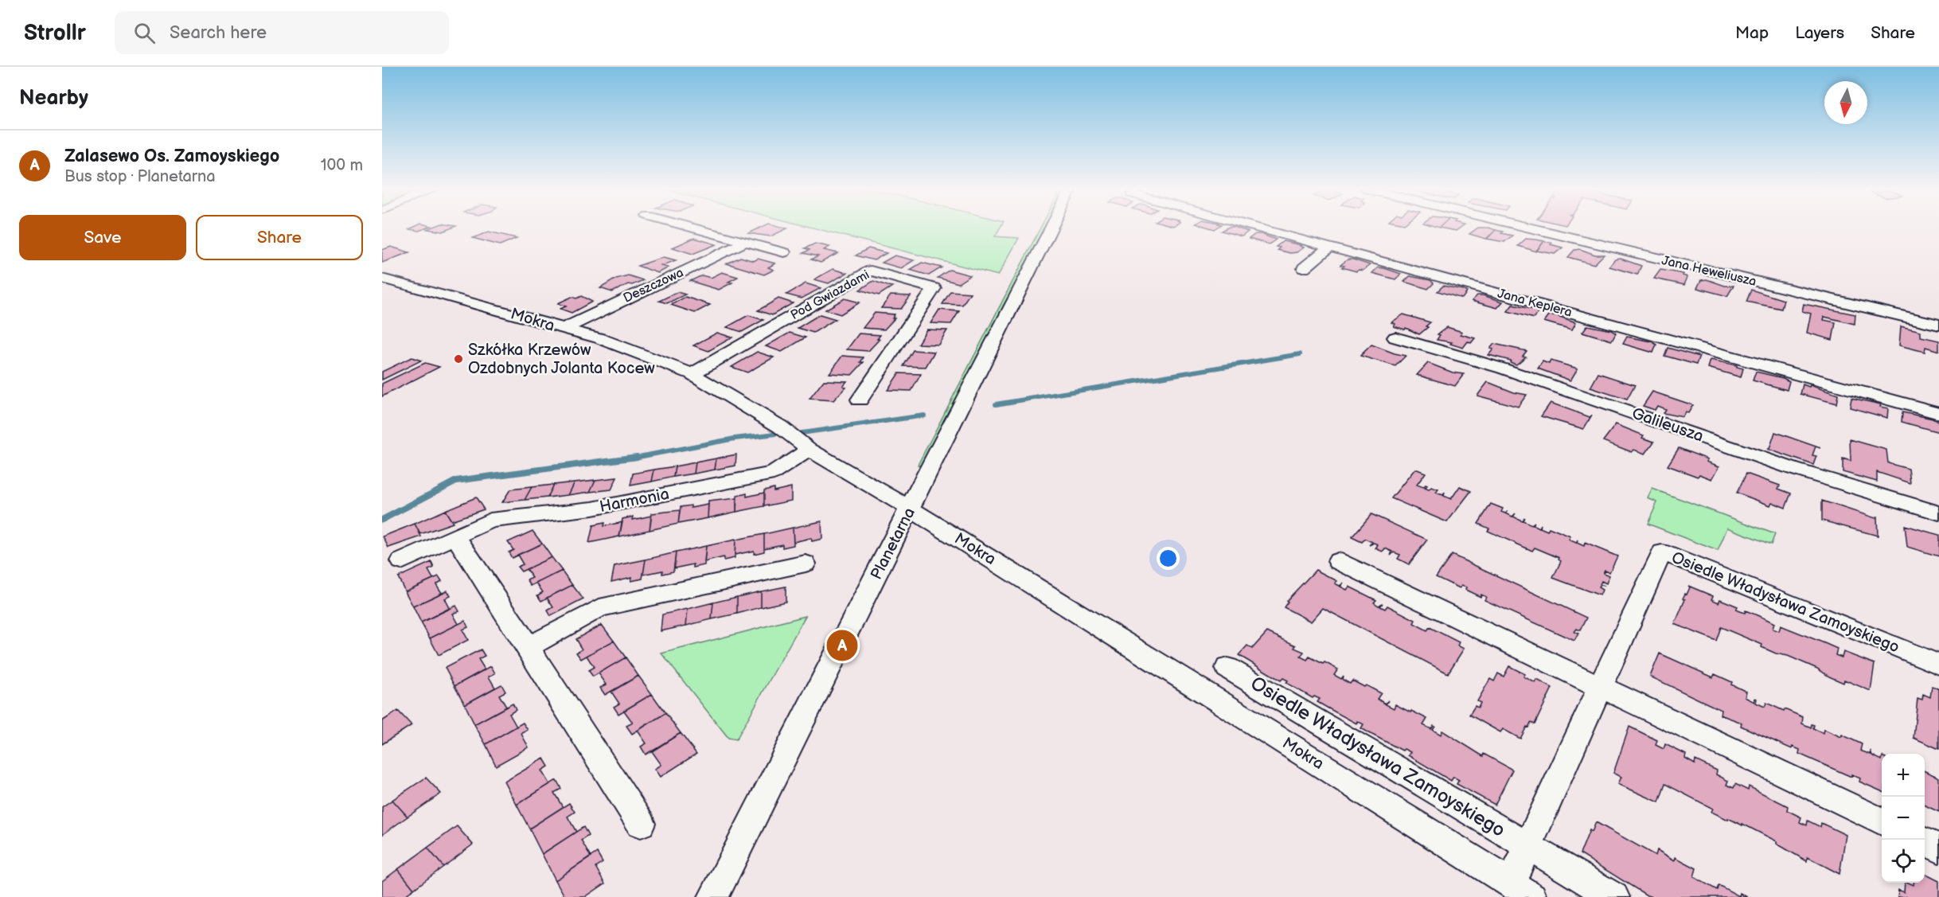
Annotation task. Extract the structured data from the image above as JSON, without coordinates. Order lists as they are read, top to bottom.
{
  "streets": {
    "street": [
      "Jana Heweliusza",
      "Deszczowa",
      "Pod Gwiazdami",
      "Jana Keplera",
      "Mokra",
      "Galileusza",
      "Harmonia",
      "Planetarna",
      "Osiedle Władysława Zamoyskiego"
    ]
  },
  "crossings": [
    ["Deszczowa", "Mokra"],
    ["Pod Gwiazdami", "Mokra"],
    ["Mokra", "Harmonia"],
    ["Mokra", "Planetarna"],
    ["Mokra", "Osiedle Władysława Zamoyskiego"]
  ],
  "places": ["Szkółka Krzewów Ozdobnych Jolanta Kocew"],
  "north": "bottom",
  "page": {
    "header": "Strollr",
    "search": "Search here",
    "nav": ["Map", "Layers", "Share"],
    "heading": "Nearby",
    "list": [
      {
        "mark": "A",
        "name": "Zalasewo Os. Zamoyskiego",
        "note": "Bus stop · Planetarna",
        "value": "100 m"
      }
    ],
    "buttons": ["Save", "Share"],
    "pins": "A",
    "map_buttons": ["+", "−"]
  }
}
